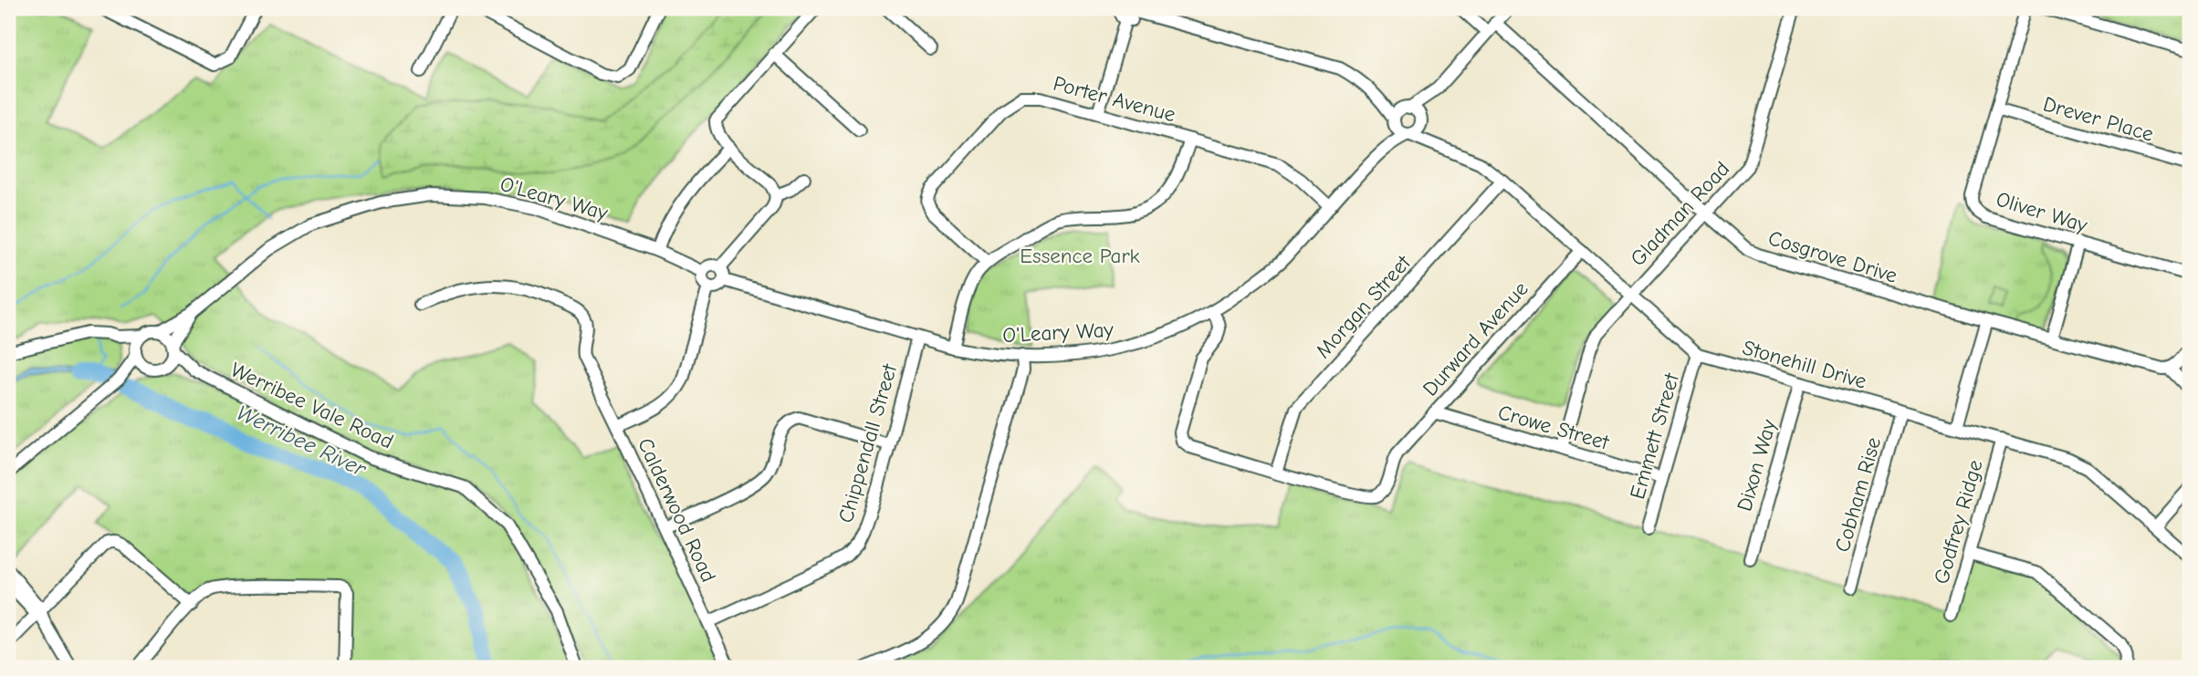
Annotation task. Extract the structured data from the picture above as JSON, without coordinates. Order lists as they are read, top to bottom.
{
  "streets": {
    "street": [
      "Porter Avenue",
      "Drever Place",
      "O'Leary Way",
      "Oliver Way",
      "Gladman Road",
      "Cosgrove Drive",
      "Morgan Street",
      "Durward Avenue",
      "Stonehill Drive",
      "Werribee Vale Road",
      "Crowe Street",
      "Emmett Street",
      "Chippendall Street",
      "Dixon Way",
      "Cobham Rise",
      "Calderwood Road",
      "Godfrey Ridge"
    ]
  },
  "crossings": [
    ["Porter Avenue", "O'Leary Way"],
    ["Drever Place", "Oliver Way"],
    ["O'Leary Way", "Werribee Vale Road"],
    ["O'Leary Way", "Chippendall Street"],
    ["O'Leary Way", "Calderwood Road"],
    ["Gladman Road", "Cosgrove Drive"],
    ["Gladman Road", "Stonehill Drive"],
    ["Gladman Road", "Crowe Street"],
    ["Morgan Street", "Durward Avenue"],
    ["Morgan Street", "Stonehill Drive"],
    ["Durward Avenue", "Stonehill Drive"],
    ["Durward Avenue", "Crowe Street"],
    ["Stonehill Drive", "Emmett Street"],
    ["Stonehill Drive", "Dixon Way"],
    ["Stonehill Drive", "Cobham Rise"],
    ["Stonehill Drive", "Godfrey Ridge"],
    ["Crowe Street", "Emmett Street"],
    ["Chippendall Street", "Calderwood Road"]
  ],
  "water": ["Werribee River"],
  "parks": ["Essence Park"]
}
